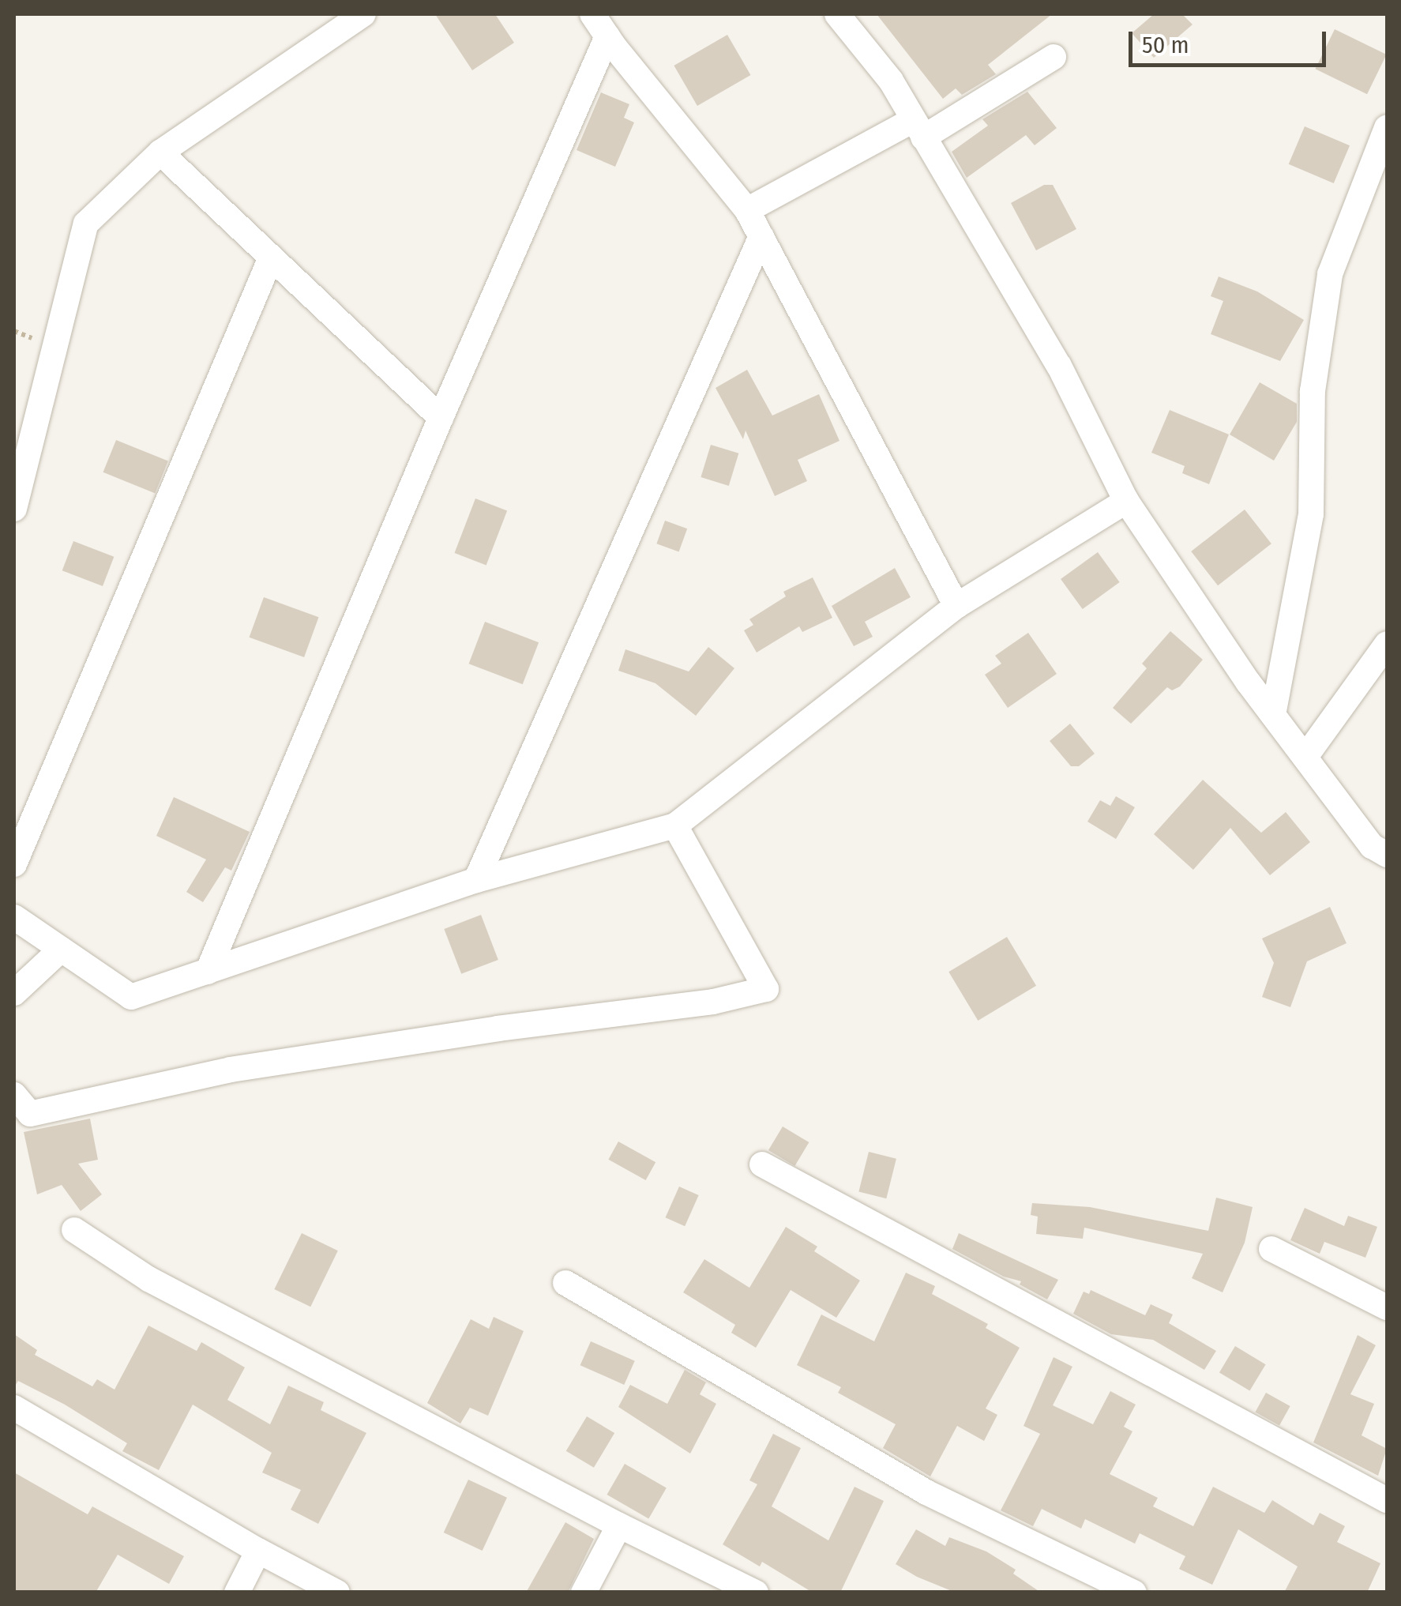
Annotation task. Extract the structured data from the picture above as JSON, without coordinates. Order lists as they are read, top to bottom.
{
  "scale_bar": "50 m"
}
